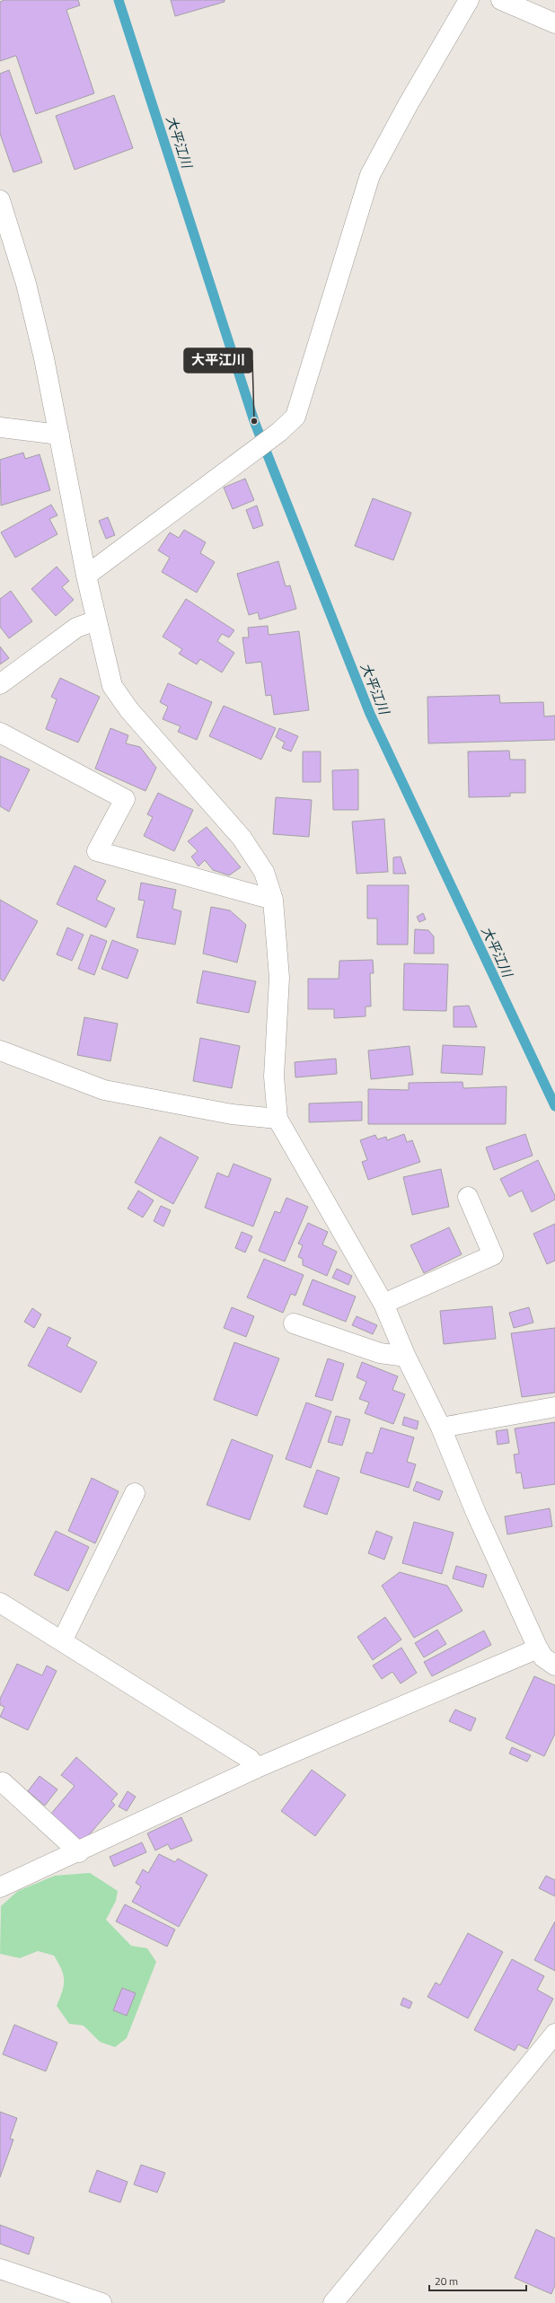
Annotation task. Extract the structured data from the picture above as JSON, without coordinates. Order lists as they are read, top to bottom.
{
  "water": ["大平江川"],
  "places": ["大平江川"],
  "scale_bar": "20 m"
}
